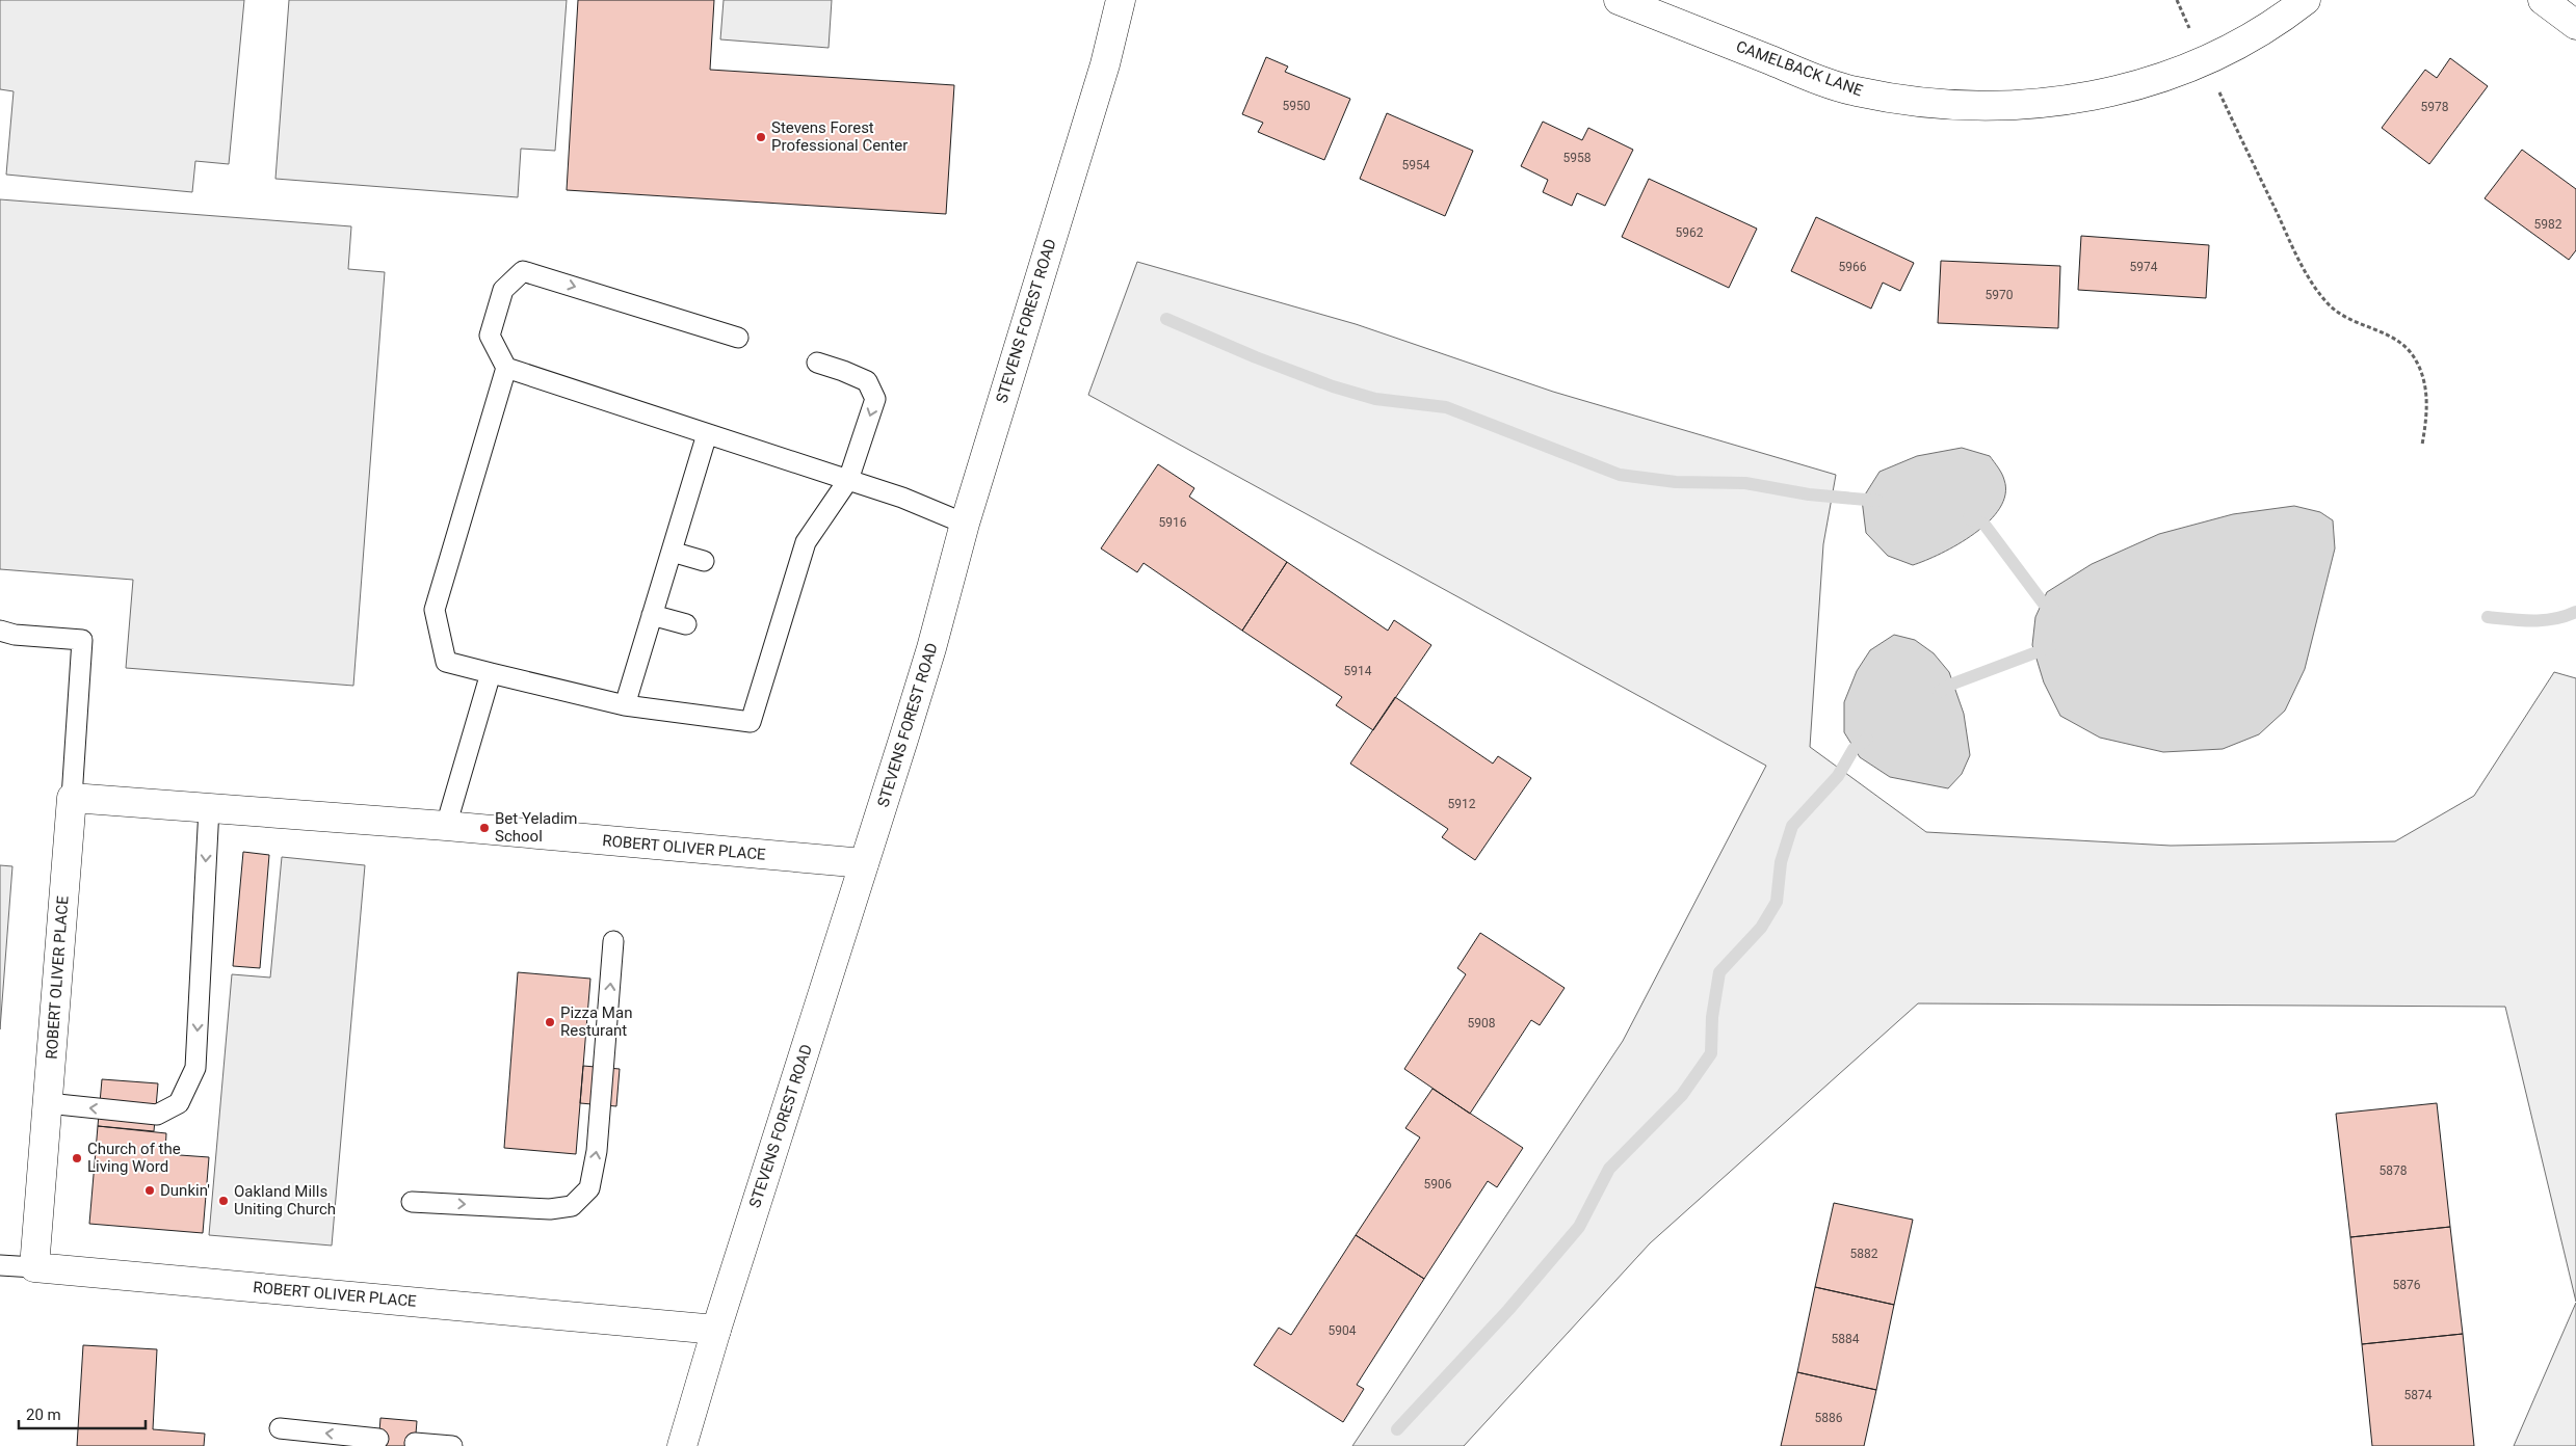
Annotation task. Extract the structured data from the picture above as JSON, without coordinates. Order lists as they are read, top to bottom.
{
  "streets": {
    "street": ["CAMELBACK LANE", "STEVENS FOREST ROAD", "ROBERT OLIVER PLACE"]
  },
  "crossings": [
    ["STEVENS FOREST ROAD", "ROBERT OLIVER PLACE"]
  ],
  "places": [
    "Stevens Forest Professional Center",
    "Bet Yeladim School",
    "Pizza Man Resturant",
    "Church of the Living Word",
    "Dunkin'",
    "Oakland Mills Uniting Church"
  ],
  "house_numbers": [
    "5950",
    "5978",
    "5958",
    "5954",
    "5982",
    "5962",
    "5966",
    "5974",
    "5970",
    "5916",
    "5914",
    "5912",
    "5908",
    "5878",
    "5906",
    "5882",
    "5876",
    "5904",
    "5884",
    "5874",
    "5886"
  ],
  "scale_bar": "20 m"
}
